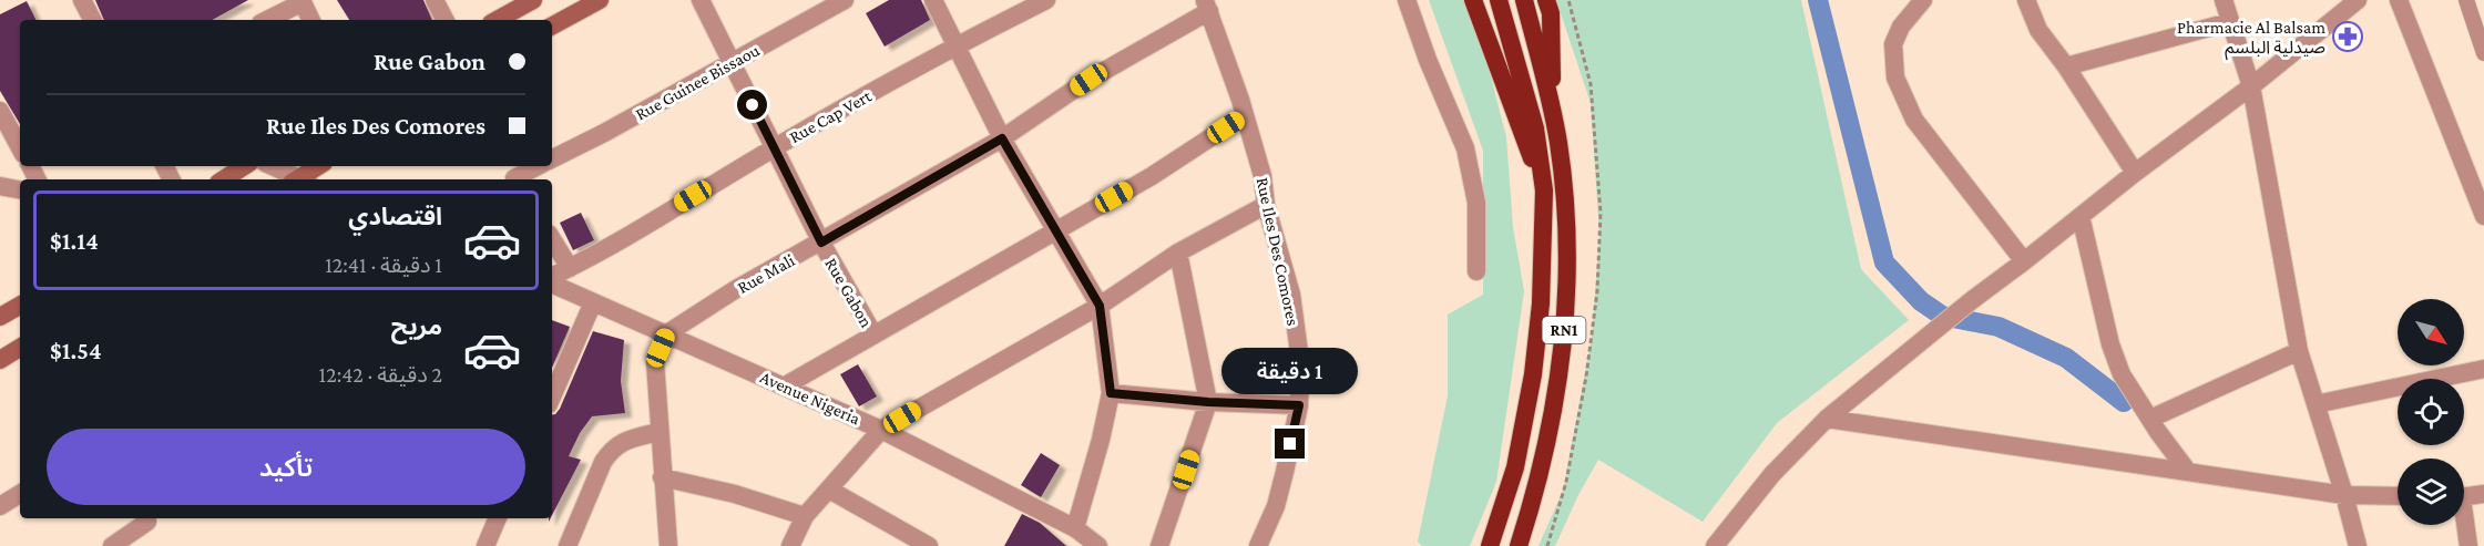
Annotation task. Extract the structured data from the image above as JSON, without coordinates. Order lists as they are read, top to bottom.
{
  "streets": {
    "highway": ["RN1"],
    "street": [
      "Rue Guinee Bissaou",
      "Rue Cap Vert",
      "Rue Iles Des Comores",
      "Rue Mali",
      "Rue Gabon",
      "Avenue Nigeria"
    ]
  },
  "crossings": [
    ["Rue Guinee Bissaou", "Rue Gabon"],
    ["Rue Cap Vert", "Rue Gabon"],
    ["Rue Iles Des Comores", "Rue Mali"],
    ["Rue Mali", "Rue Gabon"],
    ["Rue Mali", "Avenue Nigeria"]
  ],
  "places": {
    "pharmacy": ["Pharmacie Al Balsam صيدلية البلسم"]
  },
  "north": "bottom right",
  "page": {
    "banner": ["Rue Gabon", "Rue Iles Des Comores"],
    "list": [
      {
        "name": "اقتصادي",
        "note": "1 دقيقة · 12:41",
        "value": "$1.14"
      },
      {
        "name": "مريح",
        "note": "2 دقيقة · 12:42",
        "value": "$1.54"
      }
    ],
    "bubble": "1 دقيقة",
    "buttons": "تأكيد"
  }
}
